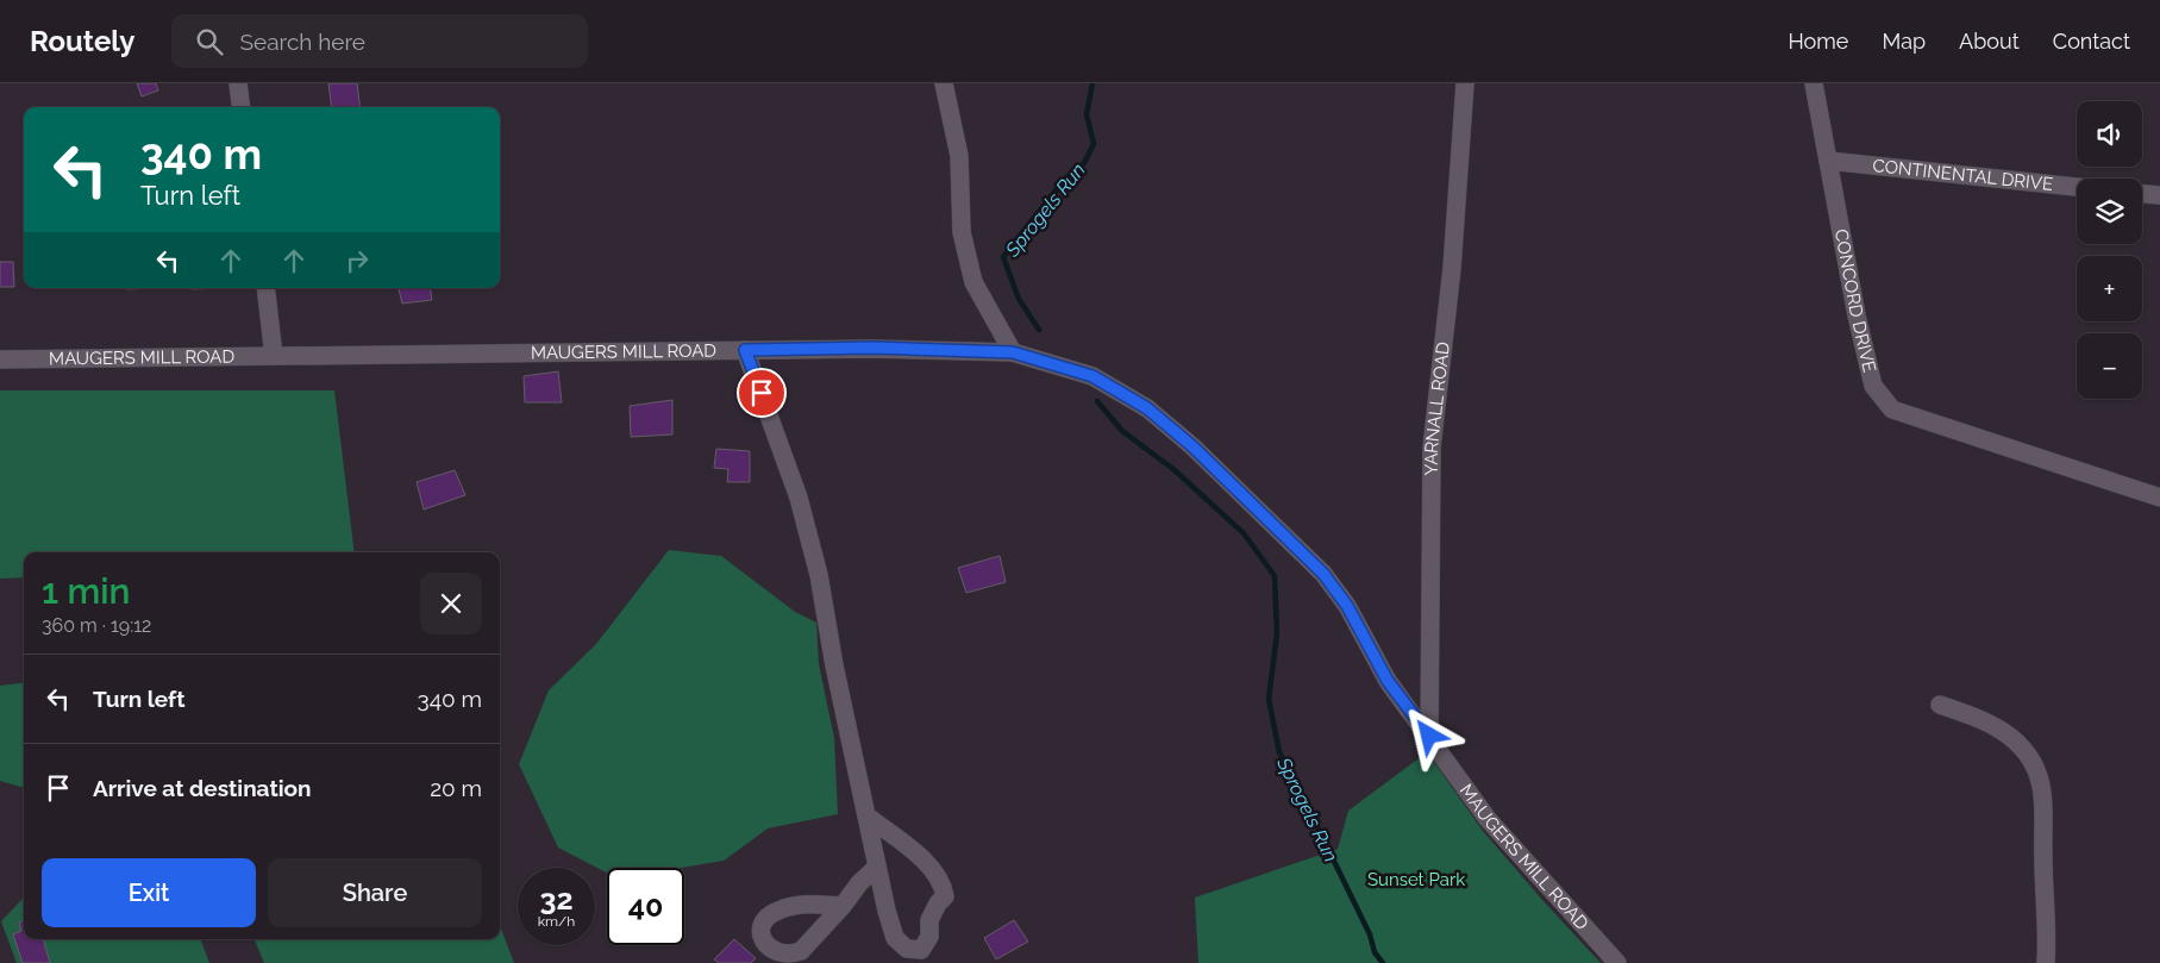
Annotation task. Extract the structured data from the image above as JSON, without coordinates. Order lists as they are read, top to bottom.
{
  "streets": {
    "street": [
      "CONTINENTAL DRIVE",
      "CONCORD DRIVE",
      "MAUGERS MILL ROAD",
      "YARNALL ROAD"
    ]
  },
  "crossings": [
    ["CONTINENTAL DRIVE", "CONCORD DRIVE"],
    ["MAUGERS MILL ROAD", "YARNALL ROAD"]
  ],
  "water": ["Sprogels Run"],
  "parks": ["Sunset Park"],
  "page": {
    "header": "Routely",
    "search": "Search here",
    "nav": [
      "Home",
      "Map",
      "About",
      "Contact"
    ],
    "map_buttons": ["+", "−"],
    "turn": ["340 m", "Turn left"],
    "heading": ["1 min", "360 m · 19:12"],
    "list": [
      {
        "name": "Turn left",
        "value": "340 m"
      },
      {
        "name": "Arrive at destination",
        "value": "20 m"
      }
    ],
    "buttons": ["Exit", "Share"],
    "speed": "32 km/h",
    "limit": "40"
  }
}
